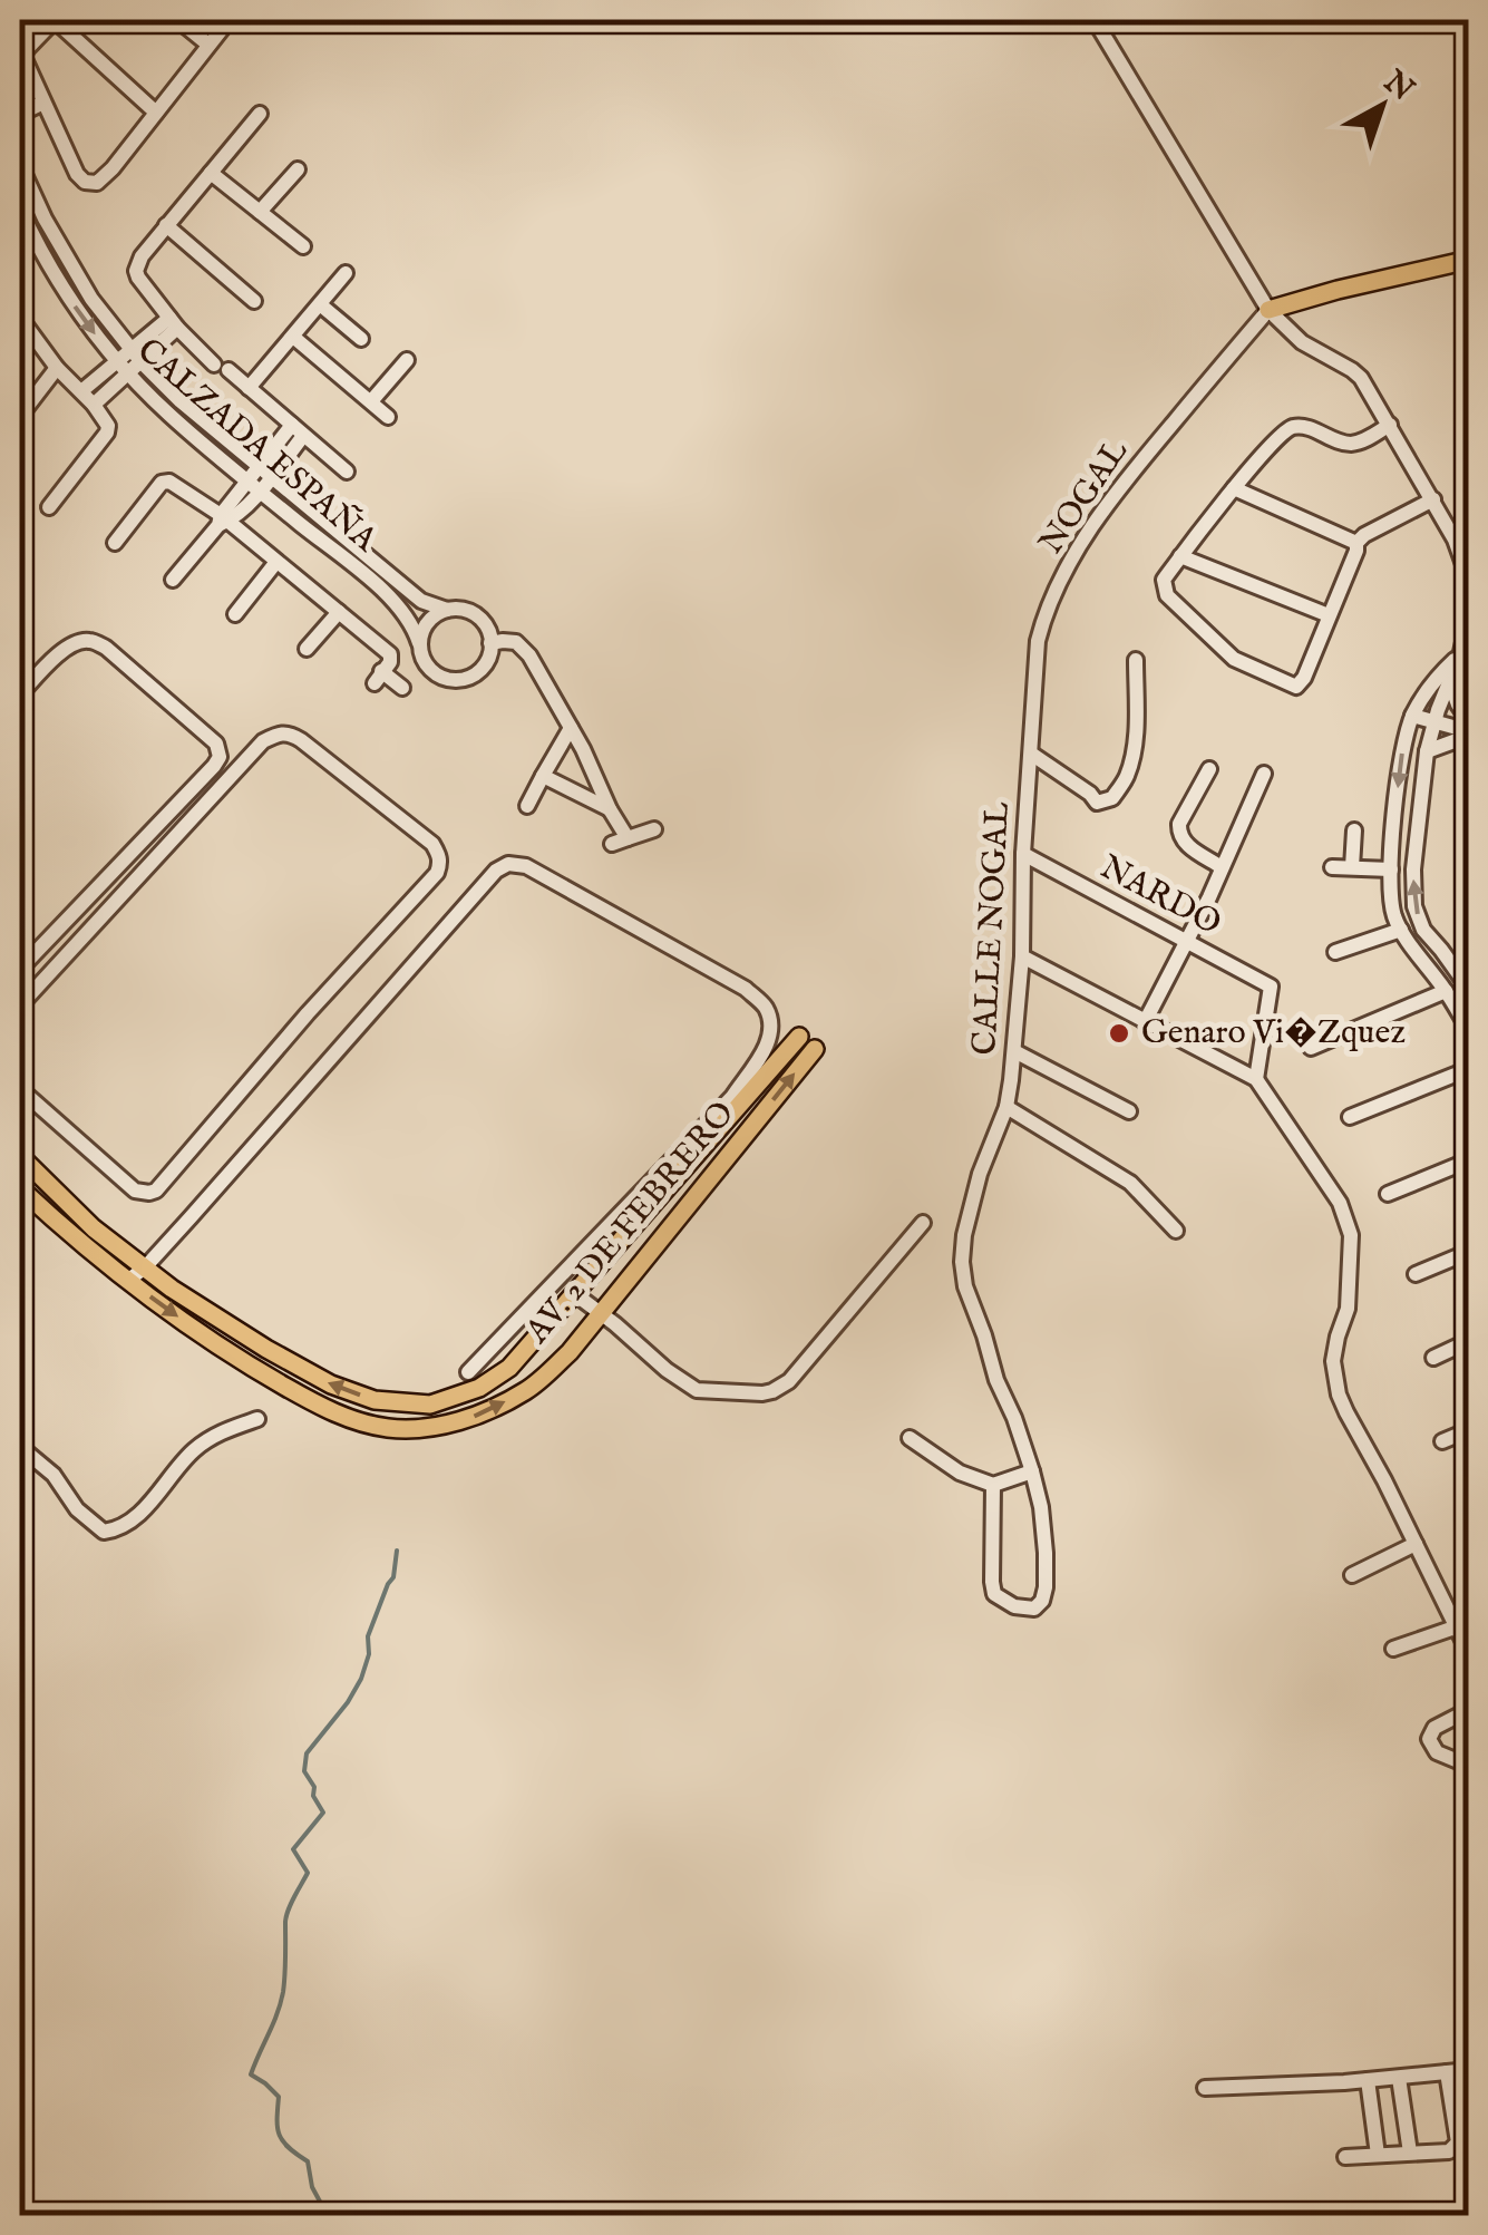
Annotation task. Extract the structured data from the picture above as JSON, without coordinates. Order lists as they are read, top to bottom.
{
  "streets": {
    "main road": ["AV. 2 DE FEBRERO"],
    "street": [
      "CALZADA ESPAÑA",
      "NOGAL",
      "NARDO",
      "CALLE NOGAL"
    ]
  },
  "crossings": [
    ["NOGAL", "CALLE NOGAL"],
    ["NARDO", "CALLE NOGAL"]
  ],
  "places": ["Genaro Vi�Zquez"],
  "north": "top right"
}
